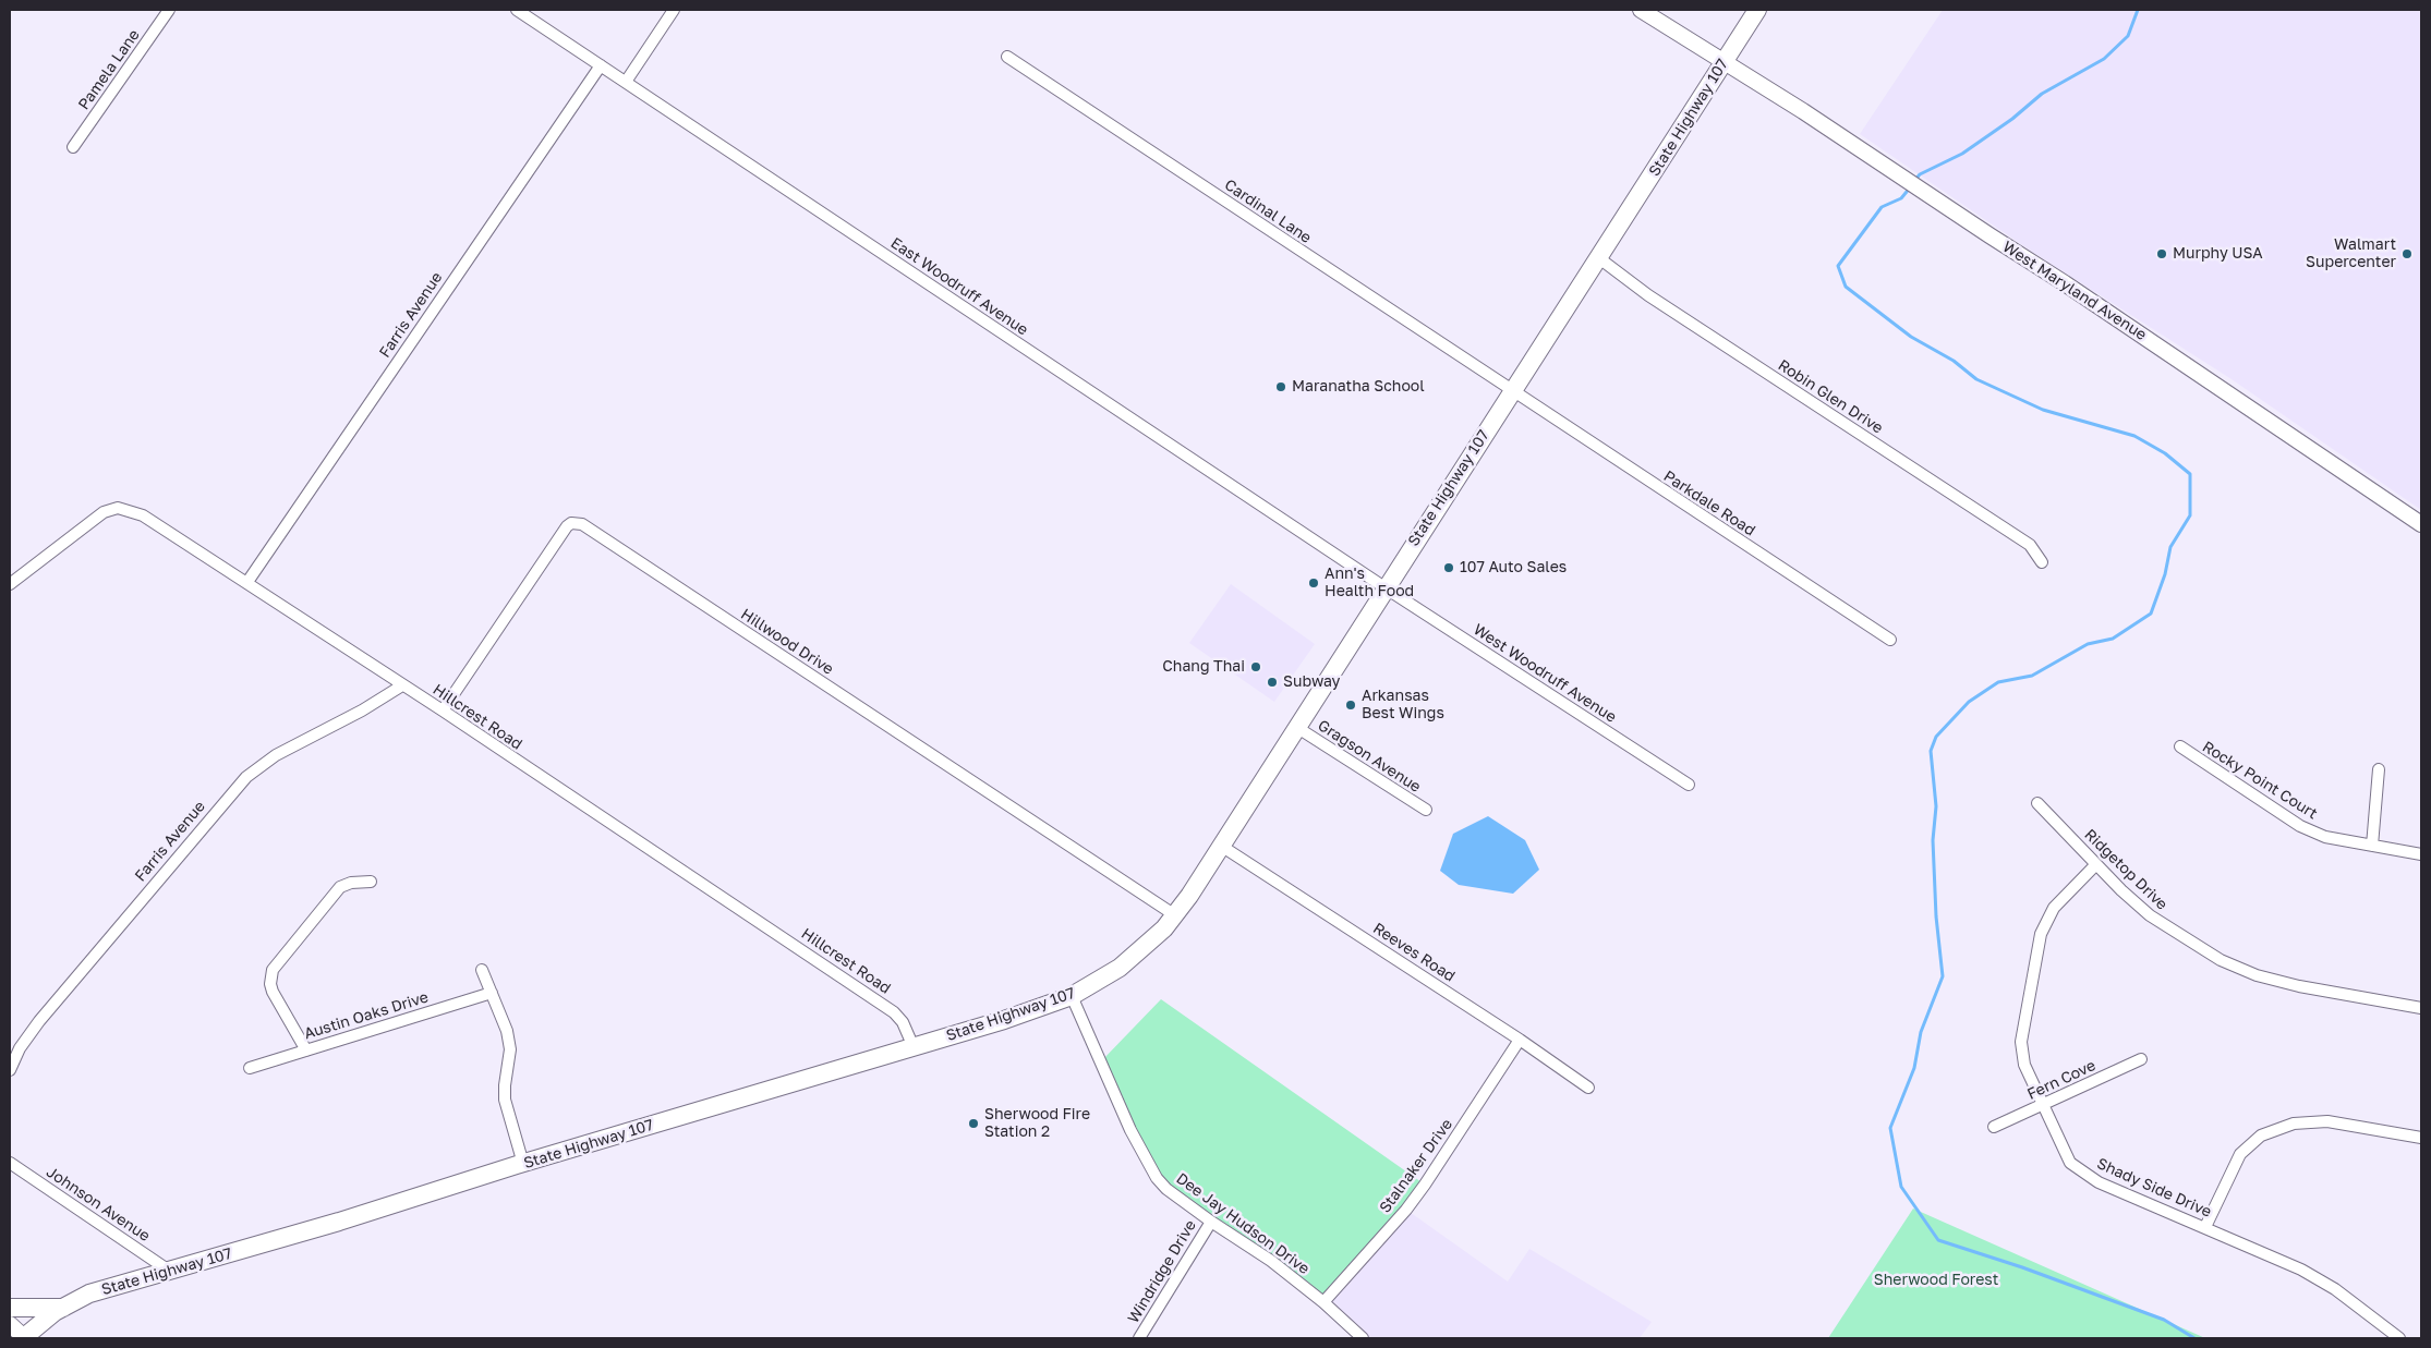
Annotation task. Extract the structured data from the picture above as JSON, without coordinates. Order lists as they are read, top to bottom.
{
  "streets": {
    "main road": ["State Highway 107"],
    "street": [
      "Pamela Lane",
      "Cardinal Lane",
      "East Woodruff Avenue",
      "West Maryland Avenue",
      "Farris Avenue",
      "Robin Glen Drive",
      "Parkdale Road",
      "Hillwood Drive",
      "West Woodruff Avenue",
      "Hillcrest Road",
      "Gragson Avenue",
      "Rocky Point Court",
      "Ridgetop Drive",
      "Reeves Road",
      "Austin Oaks Drive",
      "Fern Cove",
      "Stalnaker Drive",
      "Shady Side Drive",
      "Johnson Avenue",
      "Dee Jay Hudson Drive",
      "Windridge Drive"
    ]
  },
  "crossings": [
    ["State Highway 107", "Cardinal Lane"],
    ["State Highway 107", "East Woodruff Avenue"],
    ["State Highway 107", "West Maryland Avenue"],
    ["State Highway 107", "Robin Glen Drive"],
    ["State Highway 107", "Parkdale Road"],
    ["State Highway 107", "Hillwood Drive"],
    ["State Highway 107", "West Woodruff Avenue"],
    ["State Highway 107", "Hillcrest Road"],
    ["State Highway 107", "Gragson Avenue"],
    ["State Highway 107", "Reeves Road"],
    ["State Highway 107", "Johnson Avenue"],
    ["State Highway 107", "Dee Jay Hudson Drive"],
    ["Cardinal Lane", "Parkdale Road"],
    ["East Woodruff Avenue", "Farris Avenue"],
    ["East Woodruff Avenue", "West Woodruff Avenue"],
    ["Farris Avenue", "Hillcrest Road"],
    ["Hillwood Drive", "Hillcrest Road"],
    ["Ridgetop Drive", "Shady Side Drive"],
    ["Reeves Road", "Stalnaker Drive"],
    ["Fern Cove", "Shady Side Drive"],
    ["Stalnaker Drive", "Dee Jay Hudson Drive"],
    ["Dee Jay Hudson Drive", "Windridge Drive"]
  ],
  "parks": ["Sherwood Forest"],
  "places": [
    "Murphy USA",
    "Walmart Supercenter",
    "Maranatha School",
    "107 Auto Sales",
    "Ann's Health Food",
    "Chang Thai",
    "Subway",
    "Arkansas Best Wings",
    "Sherwood Fire Station 2"
  ]
}
